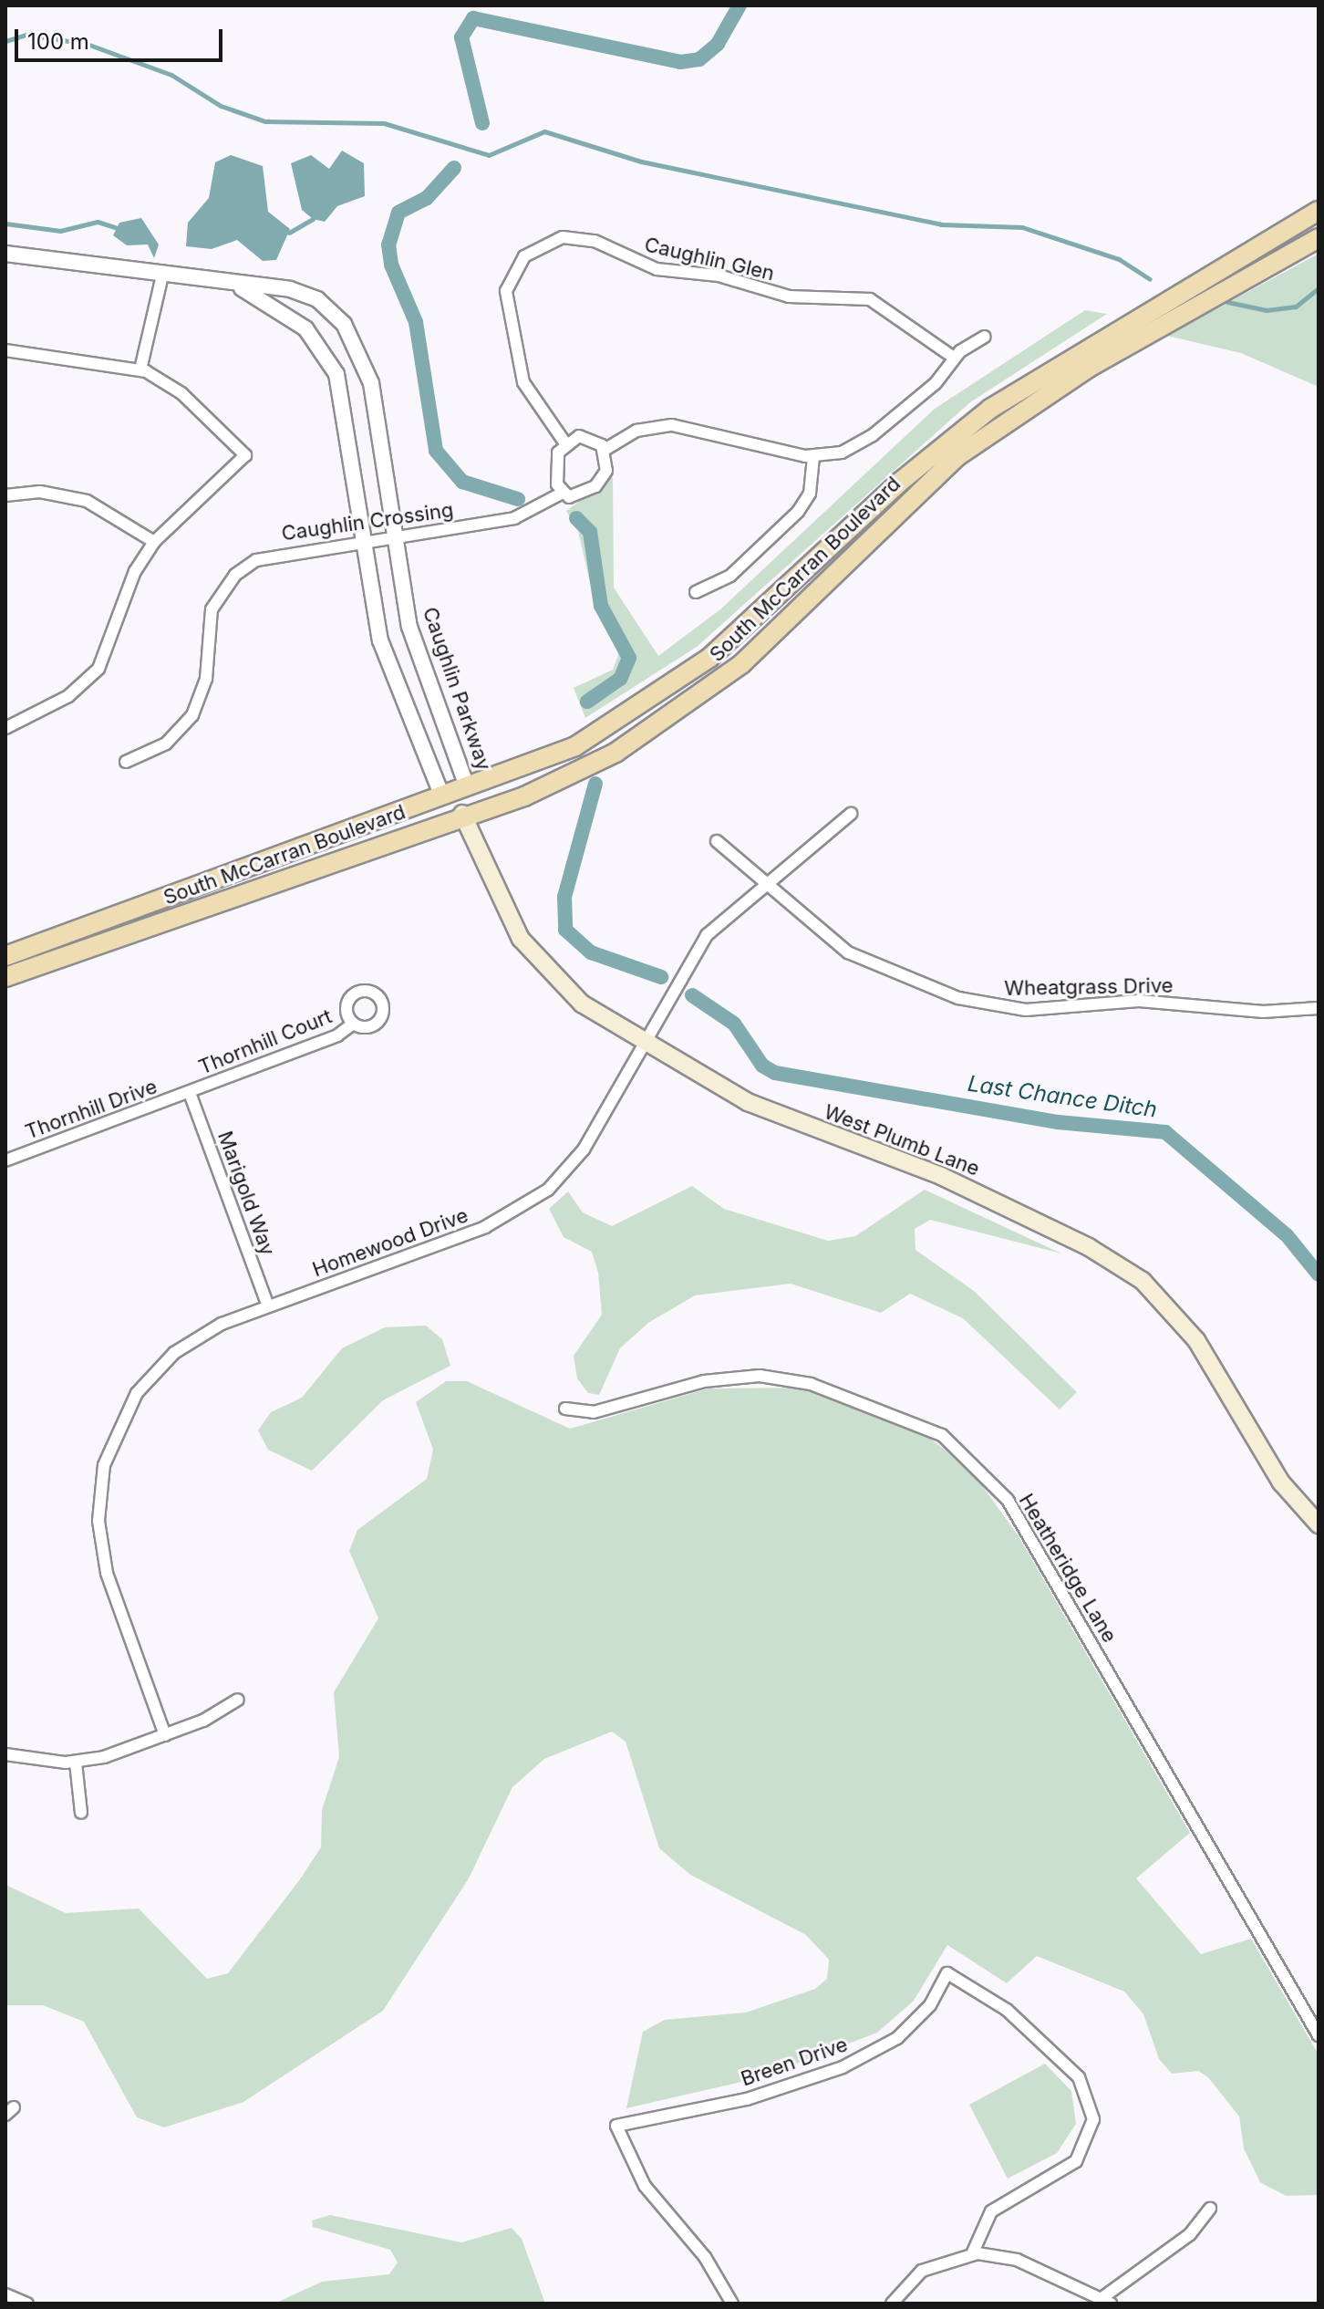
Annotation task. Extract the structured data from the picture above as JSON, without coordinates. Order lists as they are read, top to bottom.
{
  "streets": {
    "main road": ["South McCarran Boulevard", "Caughlin Parkway", "West Plumb Lane"],
    "street": [
      "Caughlin Glen",
      "Caughlin Crossing",
      "Wheatgrass Drive",
      "Thornhill Court",
      "Thornhill Drive",
      "Marigold Way",
      "Homewood Drive",
      "Heatheridge Lane",
      "Breen Drive"
    ]
  },
  "crossings": [
    ["Caughlin Glen", "Caughlin Crossing"],
    ["Caughlin Crossing", "Caughlin Parkway"],
    ["South McCarran Boulevard", "Caughlin Parkway"],
    ["South McCarran Boulevard", "West Plumb Lane"],
    ["Caughlin Parkway", "West Plumb Lane"],
    ["Wheatgrass Drive", "Homewood Drive"],
    ["Thornhill Court", "Thornhill Drive"],
    ["Thornhill Court", "Marigold Way"],
    ["Thornhill Drive", "Marigold Way"],
    ["West Plumb Lane", "Homewood Drive"],
    ["Marigold Way", "Homewood Drive"]
  ],
  "water": ["Last Chance Ditch"],
  "scale_bar": "100 m"
}
